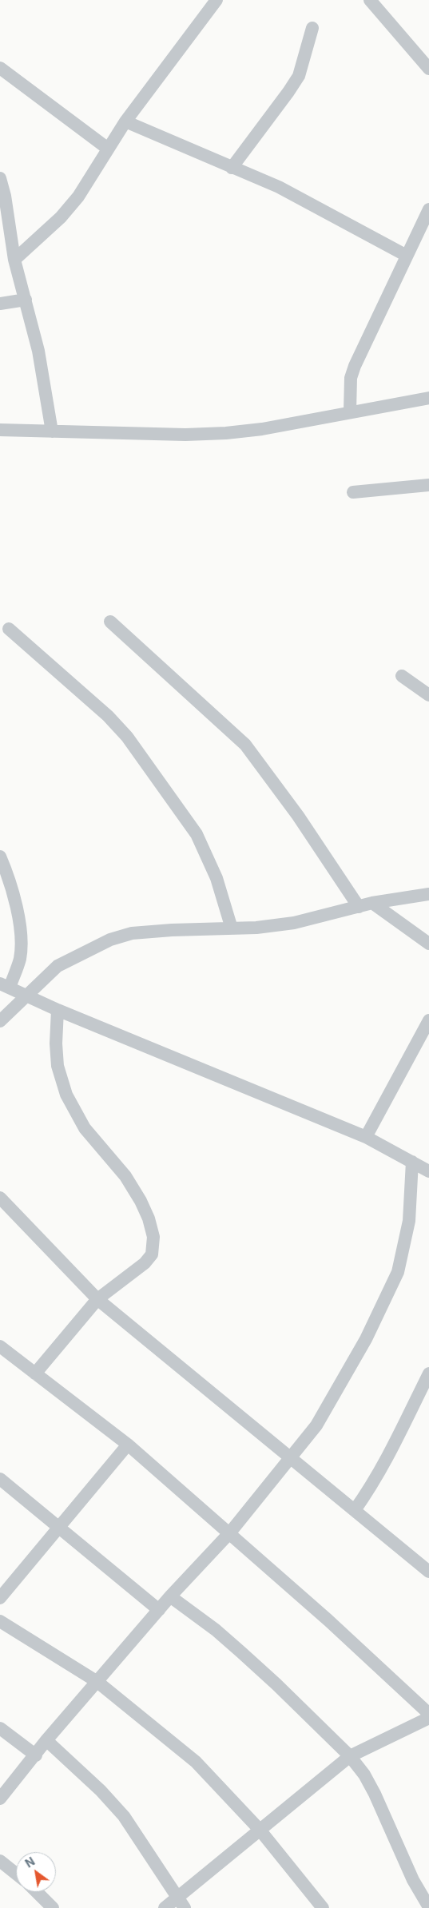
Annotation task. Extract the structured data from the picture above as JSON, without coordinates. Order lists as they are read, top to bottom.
{
  "north": "top left"
}
